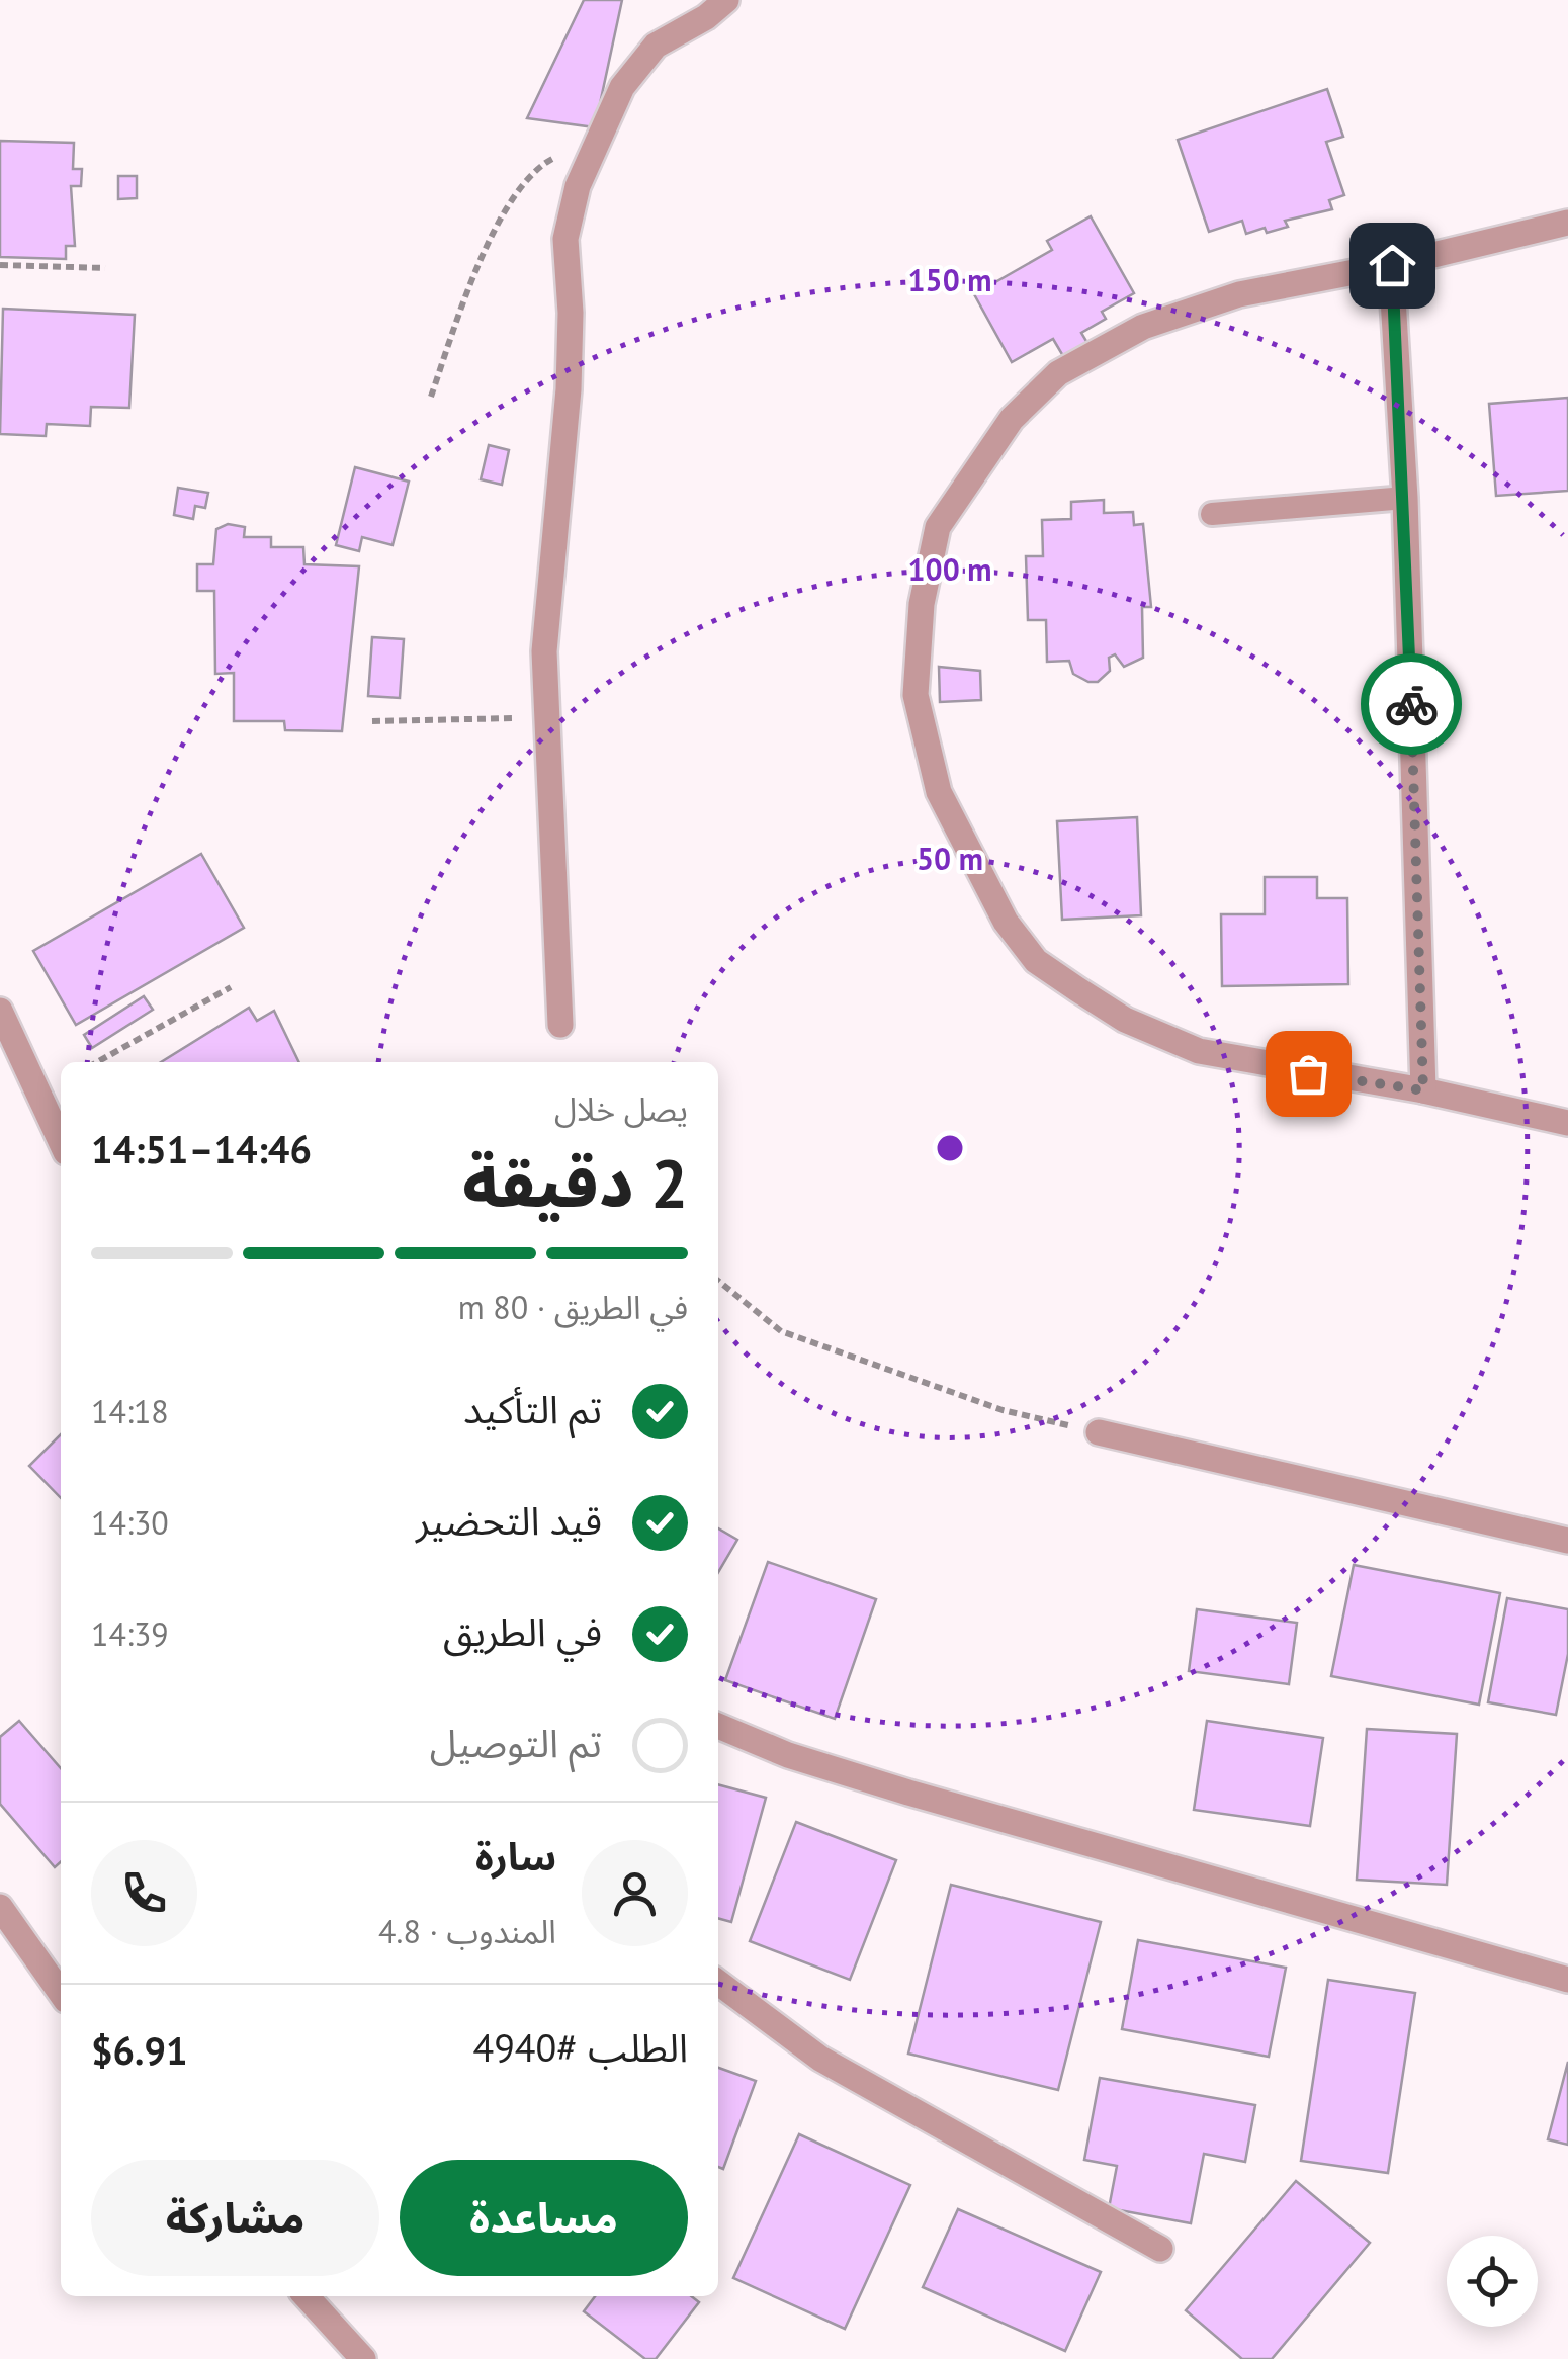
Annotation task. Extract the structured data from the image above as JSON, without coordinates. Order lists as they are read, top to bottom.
{
  "page": {
    "heading": ["2 دقيقة", "يصل خلال", "14:46–14:51"],
    "panel": [
      "سارة",
      "المندوب · 4.8",
      "الطلب #4940",
      "$6.91"
    ],
    "bar": "في الطريق · 80 m",
    "list": [
      ["تم التأكيد", "14:18"],
      ["قيد التحضير", "14:30"],
      ["في الطريق", "14:39"],
      "تم التوصيل"
    ],
    "buttons": ["مساعدة", "مشاركة"]
  },
  "rings": ["150 m", "100 m", "50 m"]
}
